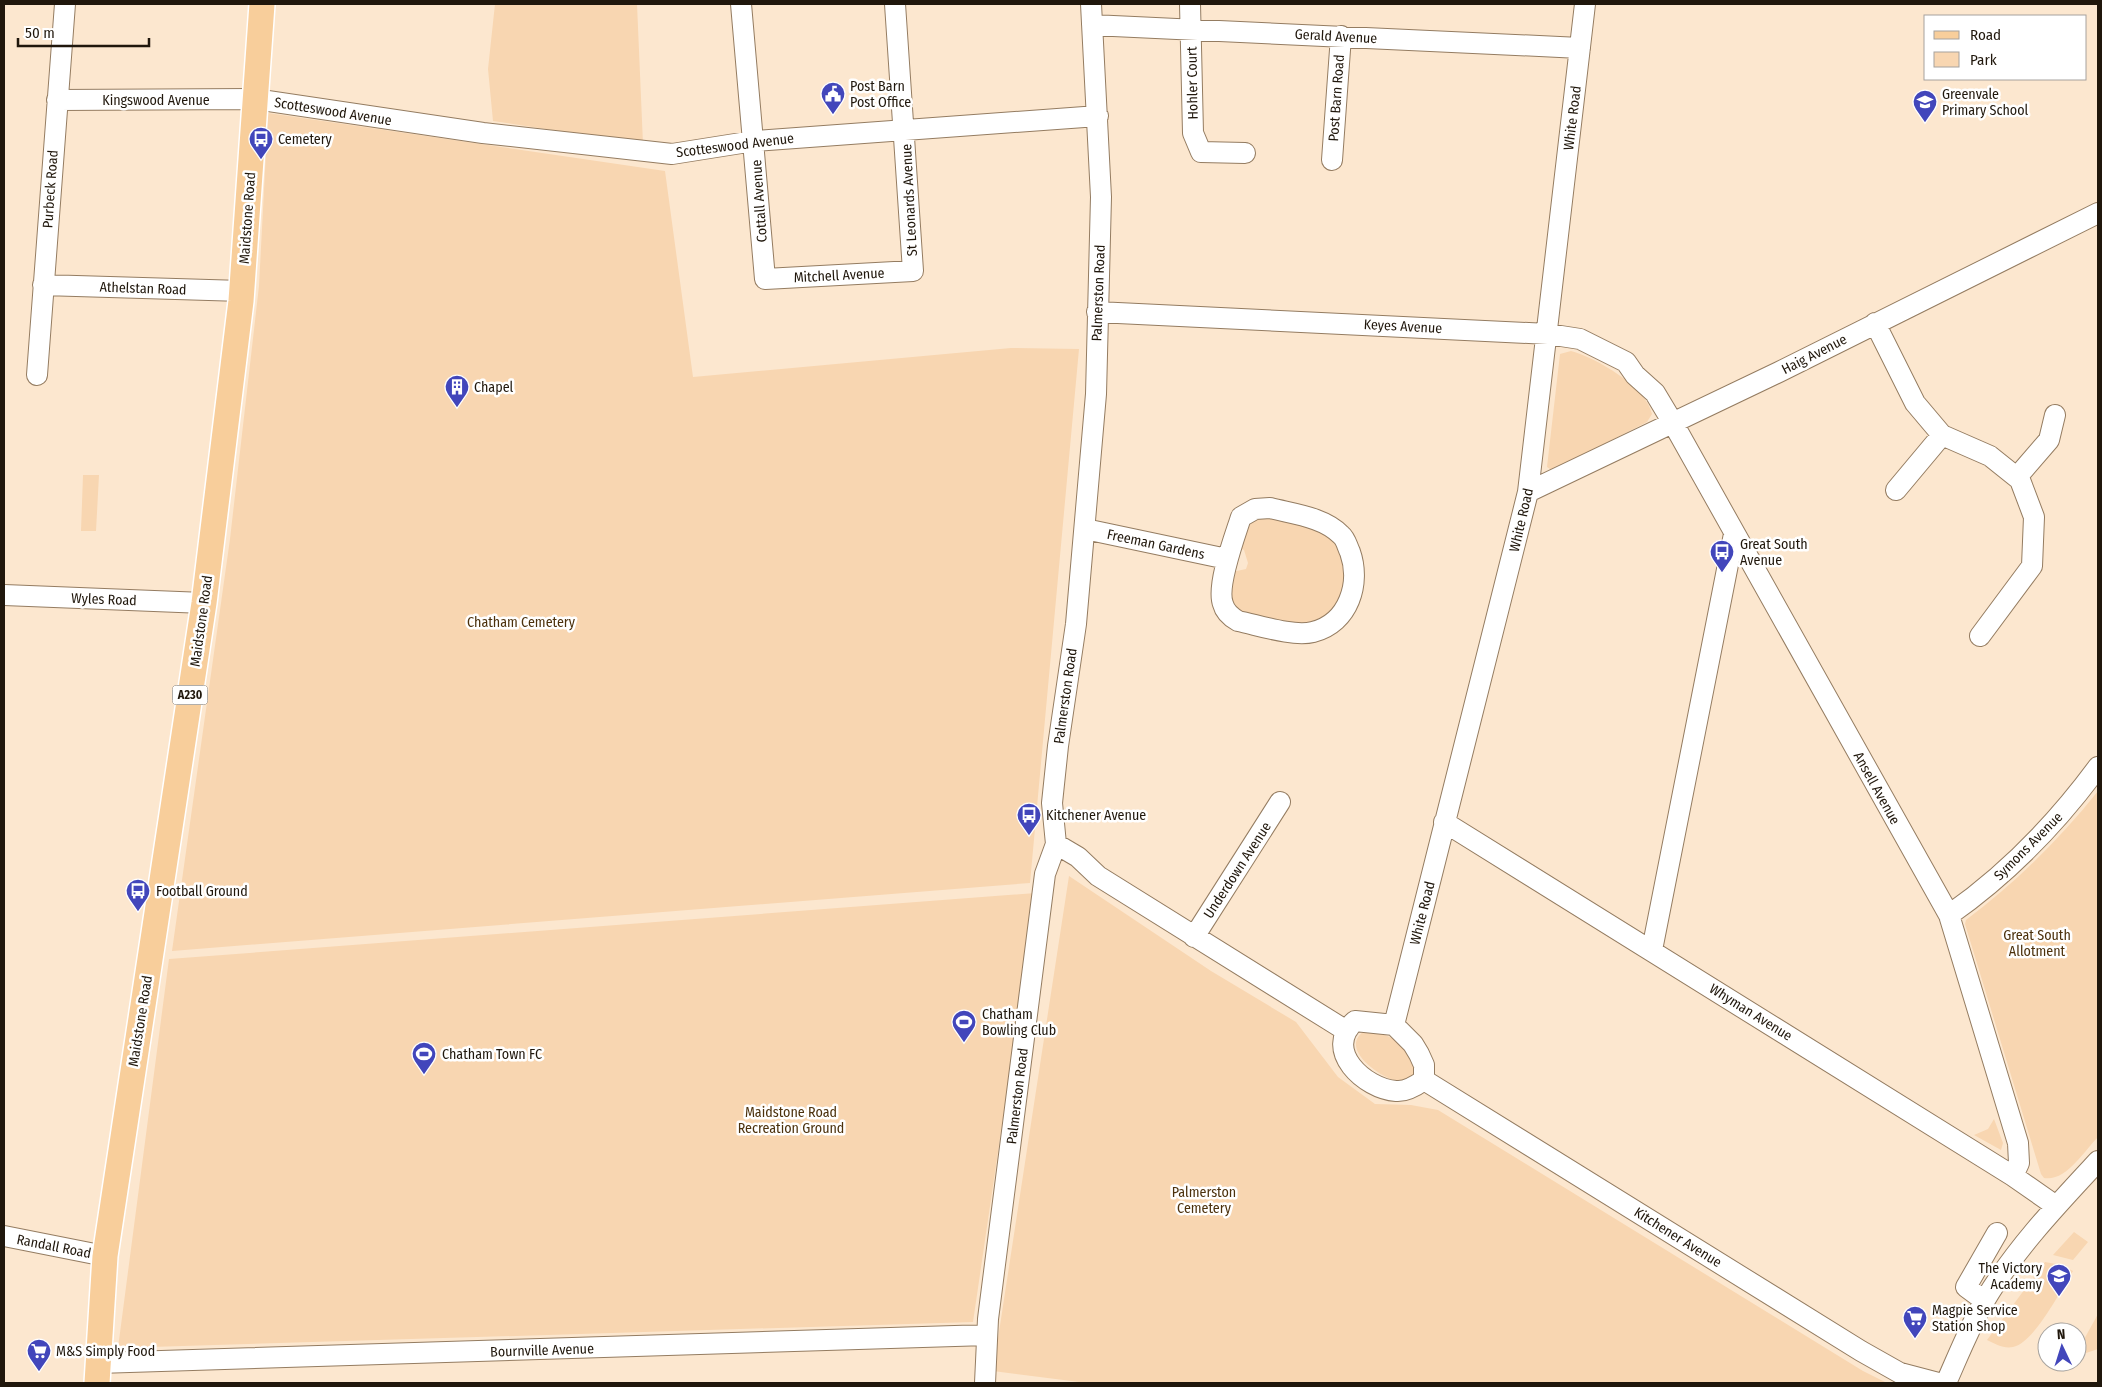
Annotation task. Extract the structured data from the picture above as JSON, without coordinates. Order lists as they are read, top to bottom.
{
  "streets": {
    "main road": ["Maidstone Road", "A230"],
    "street": [
      "Gerald Avenue",
      "Hohler Court",
      "Post Barn Road",
      "Kingswood Avenue",
      "Scotteswood Avenue",
      "White Road",
      "Purbeck Road",
      "St Leonards Avenue",
      "Cottall Avenue",
      "Mitchell Avenue",
      "Athelstan Road",
      "Palmerston Road",
      "Keyes Avenue",
      "Haig Avenue",
      "Freeman Gardens",
      "Wyles Road",
      "Ansell Avenue",
      "Symons Avenue",
      "Underdown Avenue",
      "Whyman Avenue",
      "Kitchener Avenue",
      "Randall Road",
      "Bournville Avenue"
    ]
  },
  "crossings": [
    ["Gerald Avenue", "Hohler Court"],
    ["Gerald Avenue", "Post Barn Road"],
    ["Gerald Avenue", "White Road"],
    ["Gerald Avenue", "Palmerston Road"],
    ["Kingswood Avenue", "Scotteswood Avenue"],
    ["Kingswood Avenue", "Purbeck Road"],
    ["Kingswood Avenue", "Maidstone Road"],
    ["Scotteswood Avenue", "St Leonards Avenue"],
    ["Scotteswood Avenue", "Cottall Avenue"],
    ["Scotteswood Avenue", "Maidstone Road"],
    ["Scotteswood Avenue", "Palmerston Road"],
    ["White Road", "Keyes Avenue"],
    ["White Road", "Haig Avenue"],
    ["White Road", "Whyman Avenue"],
    ["White Road", "Kitchener Avenue"],
    ["Purbeck Road", "Athelstan Road"],
    ["St Leonards Avenue", "Mitchell Avenue"],
    ["Cottall Avenue", "Mitchell Avenue"],
    ["Maidstone Road", "Athelstan Road"],
    ["Maidstone Road", "Wyles Road"],
    ["Maidstone Road", "Randall Road"],
    ["Maidstone Road", "Bournville Avenue"],
    ["Palmerston Road", "Keyes Avenue"],
    ["Palmerston Road", "Freeman Gardens"],
    ["Palmerston Road", "Bournville Avenue"],
    ["Keyes Avenue", "Haig Avenue"],
    ["Keyes Avenue", "Ansell Avenue"],
    ["Haig Avenue", "Ansell Avenue"],
    ["Ansell Avenue", "Symons Avenue"],
    ["Ansell Avenue", "Whyman Avenue"]
  ],
  "parks": [
    "Chatham Cemetery",
    "Great South Allotment",
    "Maidstone Road Recreation Ground",
    "Palmerston Cemetery"
  ],
  "places": {
    "public building": ["Post Barn Post Office"],
    "school or university": ["Greenvale Primary School", "The Victory Academy"],
    "bus stop": [
      "Cemetery",
      "Great South Avenue",
      "Kitchener Avenue",
      "Football Ground"
    ],
    "building": ["Chapel"],
    "sports": ["Chatham Bowling Club", "Chatham Town FC"],
    "supermarket": ["Magpie Service Station Shop", "M&S Simply Food"]
  },
  "legend": ["Road", "Park"],
  "scale_bar": "50 m",
  "north": "top"
}
